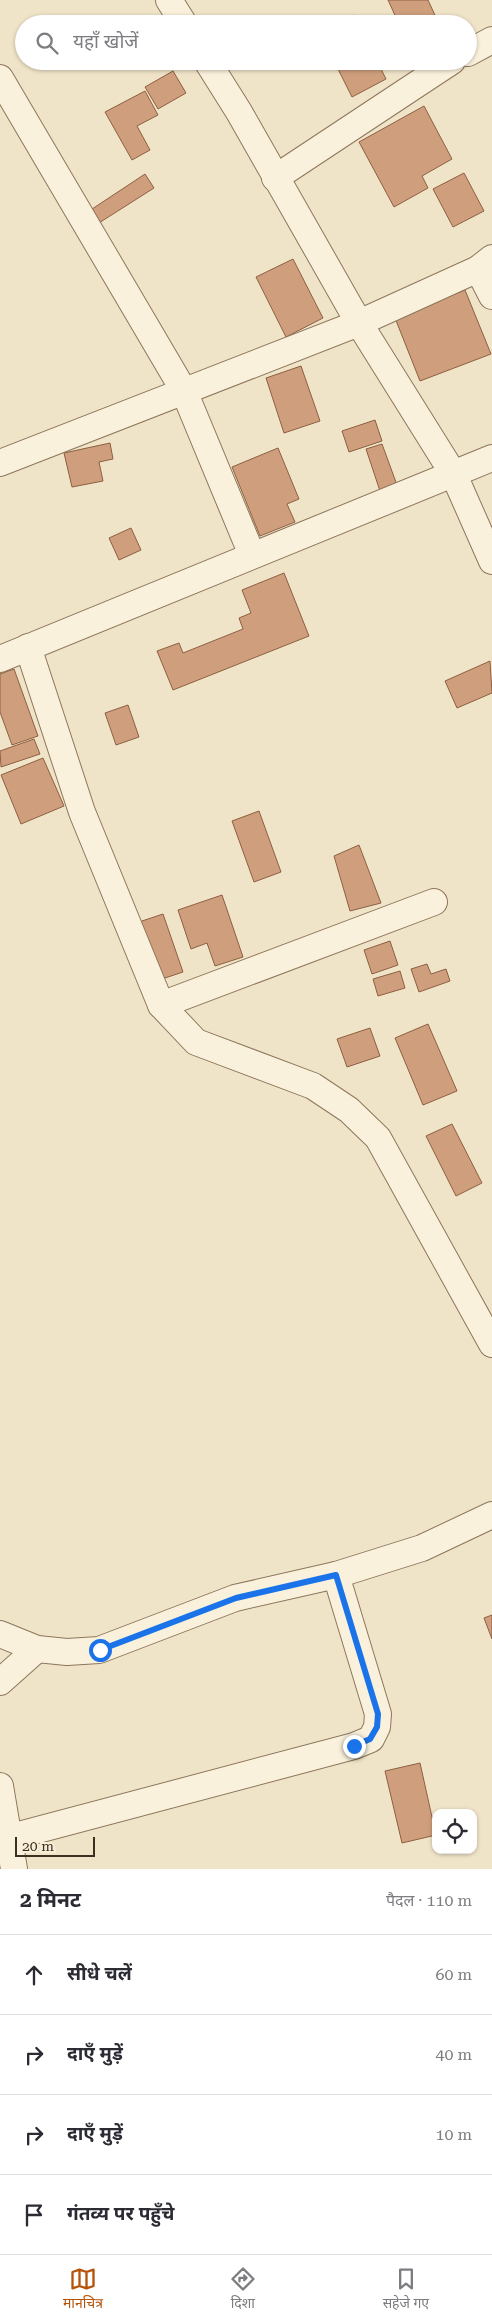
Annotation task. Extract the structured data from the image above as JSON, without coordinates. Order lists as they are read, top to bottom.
{
  "scale_bar": "20 m",
  "page": {
    "search": "यहाँ खोजें",
    "scale": "20 m",
    "heading": ["2 मिनट", "पैदल · 110 m"],
    "list": [
      ["सीधे चलें", "60 m"],
      ["दाएँ मुड़ें", "40 m"],
      ["दाएँ मुड़ें", "10 m"],
      "गंतव्य पर पहुँचे"
    ],
    "nav": ["मानचित्र", "दिशा", "सहेजे गए"]
  }
}
